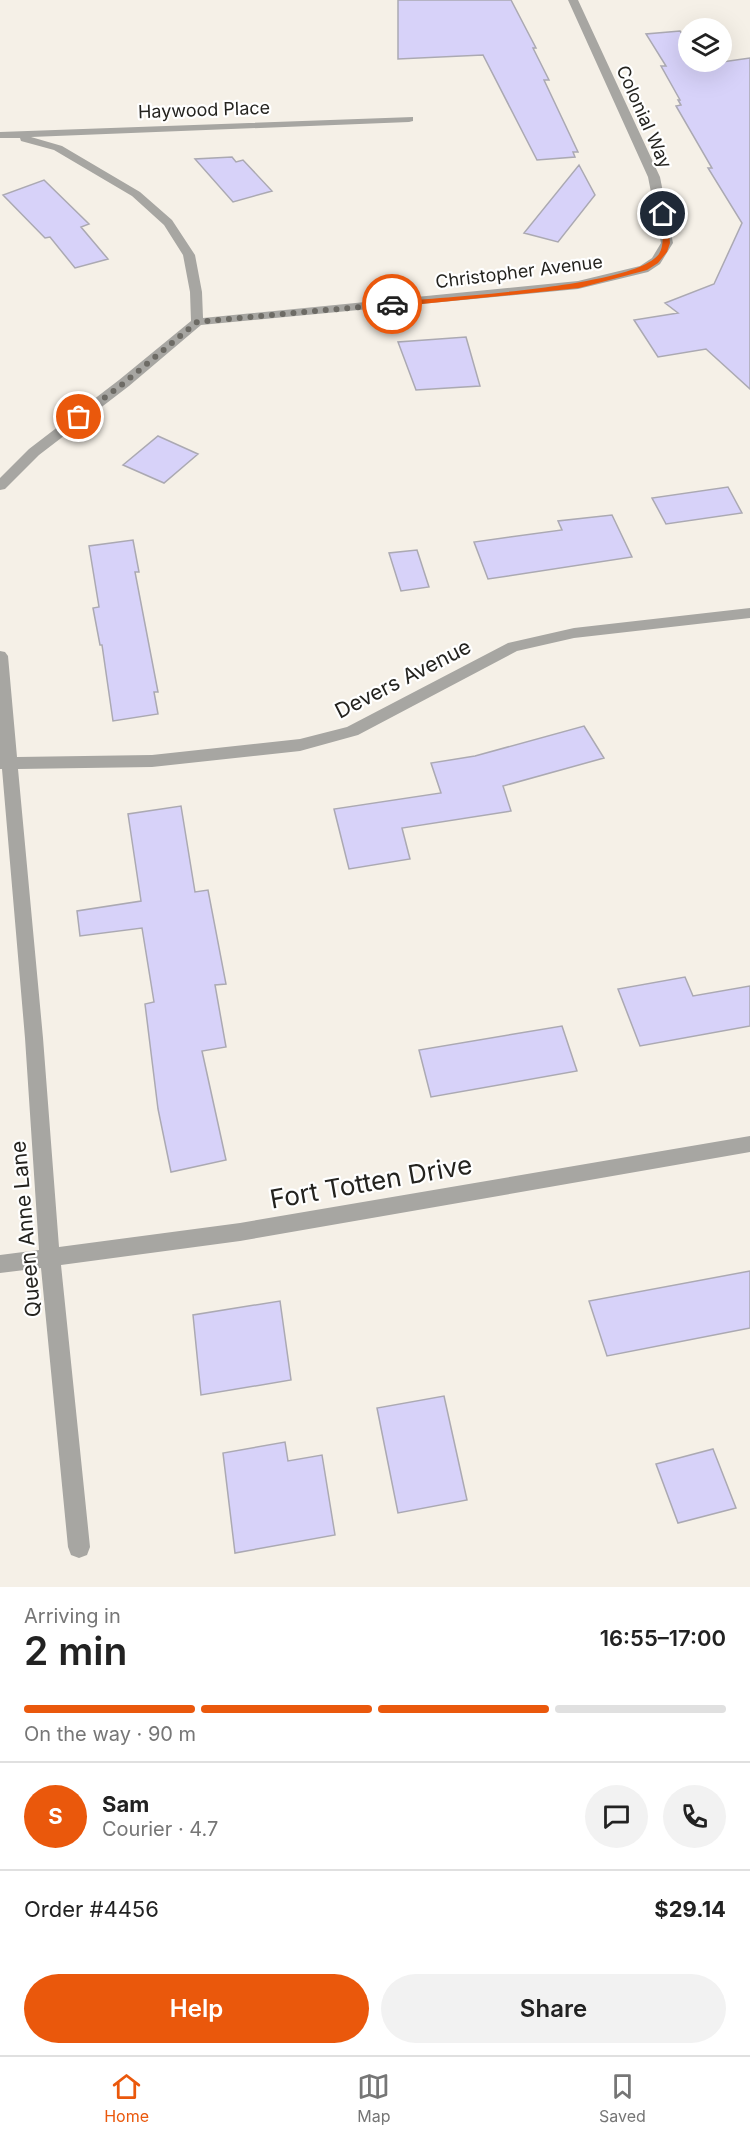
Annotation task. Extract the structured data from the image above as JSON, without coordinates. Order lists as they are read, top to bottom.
{
  "streets": {
    "street": [
      "Haywood Place",
      "Colonial Way",
      "Christopher Avenue",
      "Devers Avenue",
      "Fort Totten Drive",
      "Queen Anne Lane"
    ]
  },
  "crossings": [
    ["Colonial Way", "Christopher Avenue"],
    ["Devers Avenue", "Queen Anne Lane"],
    ["Fort Totten Drive", "Queen Anne Lane"]
  ],
  "page": {
    "heading": ["2 min", "Arriving in", "16:55–17:00"],
    "panel": [
      "Sam",
      "Courier · 4.7",
      "Order #4456",
      "$29.14"
    ],
    "bar": "On the way · 90 m",
    "round": "S",
    "buttons": ["Help", "Share"],
    "tabs": ["Home", "Map", "Saved"]
  }
}
